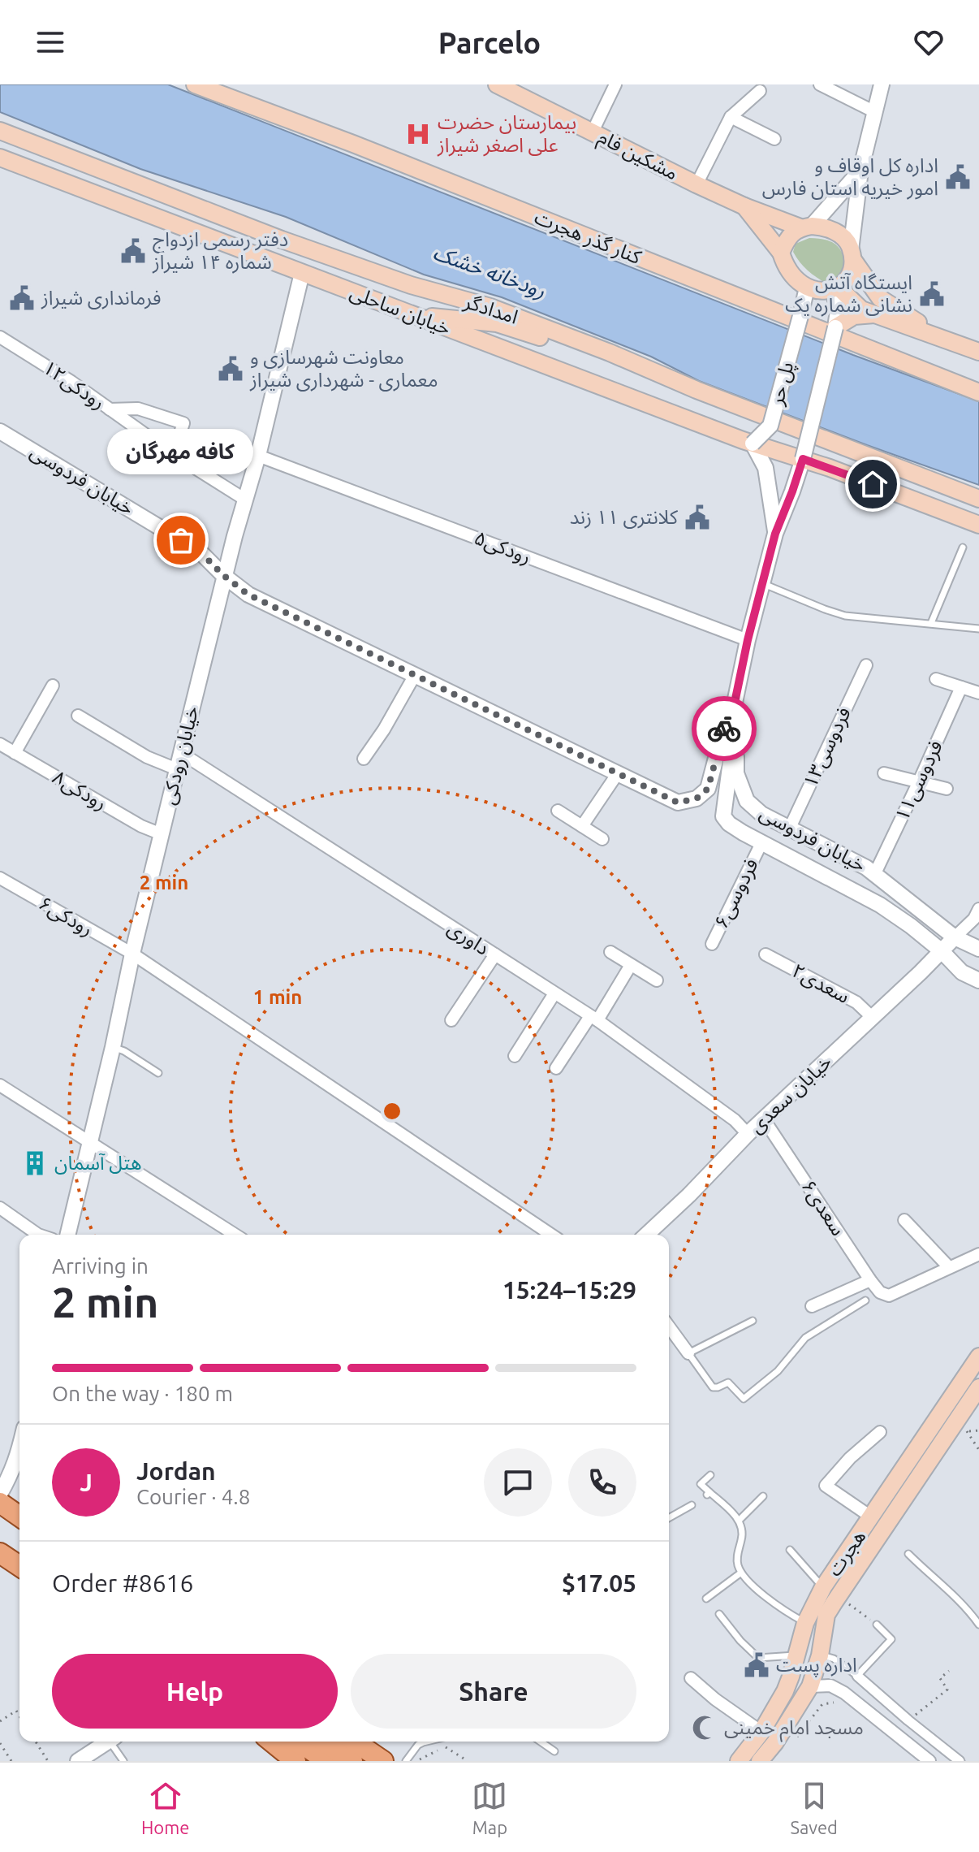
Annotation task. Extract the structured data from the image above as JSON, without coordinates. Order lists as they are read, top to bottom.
{
  "streets": {
    "main road": [
      "مشکین فام",
      "کنار گذر هجرت",
      "امدادگر",
      "خیابان ساحلی",
      "هجرت"
    ],
    "street": [
      "پل حر",
      "رودکی۱۲",
      "خیابان فردوسی",
      "رودکی۵",
      "فردوسی۱۳",
      "خیابان رودکی",
      "فردوسی۱۱",
      "رودکی۸",
      "فردوسی۶",
      "رودکی۶",
      "داوری",
      "سعدی۲",
      "خیابان سعدی",
      "سعدی۶"
    ]
  },
  "crossings": [
    ["مشکین فام", "پل حر"],
    ["خیابان ساحلی", "پل حر"],
    ["خیابان ساحلی", "خیابان رودکی"],
    ["پل حر", "خیابان فردوسی"],
    ["پل حر", "رودکی۵"],
    ["رودکی۱۲", "خیابان رودکی"],
    ["خیابان فردوسی", "فردوسی۱۳"],
    ["خیابان فردوسی", "خیابان رودکی"],
    ["خیابان فردوسی", "فردوسی۱۱"],
    ["خیابان فردوسی", "فردوسی۶"],
    ["خیابان فردوسی", "خیابان سعدی"],
    ["رودکی۵", "خیابان رودکی"],
    ["خیابان رودکی", "رودکی۸"],
    ["خیابان رودکی", "رودکی۶"],
    ["خیابان رودکی", "داوری"],
    ["داوری", "خیابان سعدی"],
    ["سعدی۲", "خیابان سعدی"],
    ["خیابان سعدی", "سعدی۶"]
  ],
  "water": ["رودخانه خشک"],
  "places": {
    "hospital": ["بیمارستان حضرت علی اصغر شیراز"],
    "public building": [
      "اداره کل اوقاف و امور خیریه استان فارس",
      "دفتر رسمی ازدواج شماره ۱۴ شیراز",
      "ایستگاه آتش نشانی شماره یک",
      "فرمانداری شیراز",
      "معاونت شهرسازی و معماری - شهرداری شیراز",
      "کلانتری ۱۱ زند",
      "اداره پست"
    ],
    "other": ["کافه مهرگان"],
    "building": ["هتل آسمان"],
    "mosque": ["مسجد امام خمینی"]
  },
  "page": {
    "header": "Parcelo",
    "bubble": "کافه مهرگان",
    "heading": ["2 min", "Arriving in", "15:24–15:29"],
    "panel": [
      "Jordan",
      "Courier · 4.8",
      "Order #8616",
      "$17.05"
    ],
    "bar": "On the way · 180 m",
    "round": "J",
    "buttons": ["Help", "Share"],
    "tabs": ["Home", "Map", "Saved"]
  },
  "rings": ["2 min", "1 min"]
}
